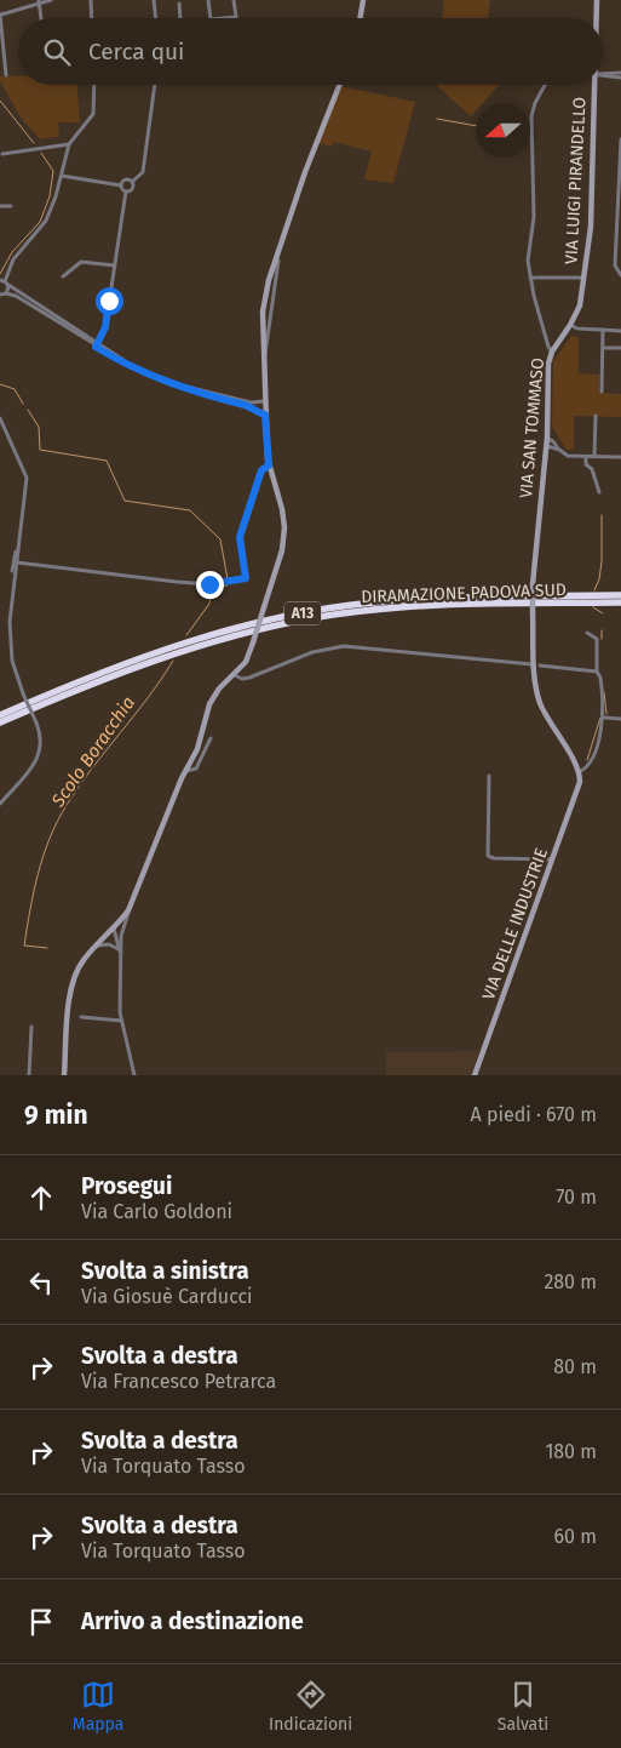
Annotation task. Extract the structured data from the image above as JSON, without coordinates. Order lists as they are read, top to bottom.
{
  "streets": {
    "highway": ["DIRAMAZIONE PADOVA SUD", "A13"],
    "street": ["VIA LUIGI PIRANDELLO", "VIA SAN TOMMASO", "VIA DELLE INDUSTRIE"]
  },
  "crossings": [
    ["VIA LUIGI PIRANDELLO", "VIA SAN TOMMASO"],
    ["VIA SAN TOMMASO", "VIA DELLE INDUSTRIE"]
  ],
  "water": ["Scolo Boracchia"],
  "north": "left",
  "page": {
    "search": "Cerca qui",
    "heading": ["9 min", "A piedi · 670 m"],
    "list": [
      ["Prosegui", "Via Carlo Goldoni", "70 m"],
      ["Svolta a sinistra", "Via Giosuè Carducci", "280 m"],
      ["Svolta a destra", "Via Francesco Petrarca", "80 m"],
      ["Svolta a destra", "Via Torquato Tasso", "180 m"],
      ["Svolta a destra", "Via Torquato Tasso", "60 m"],
      "Arrivo a destinazione"
    ],
    "nav": ["Mappa", "Indicazioni", "Salvati"]
  }
}
